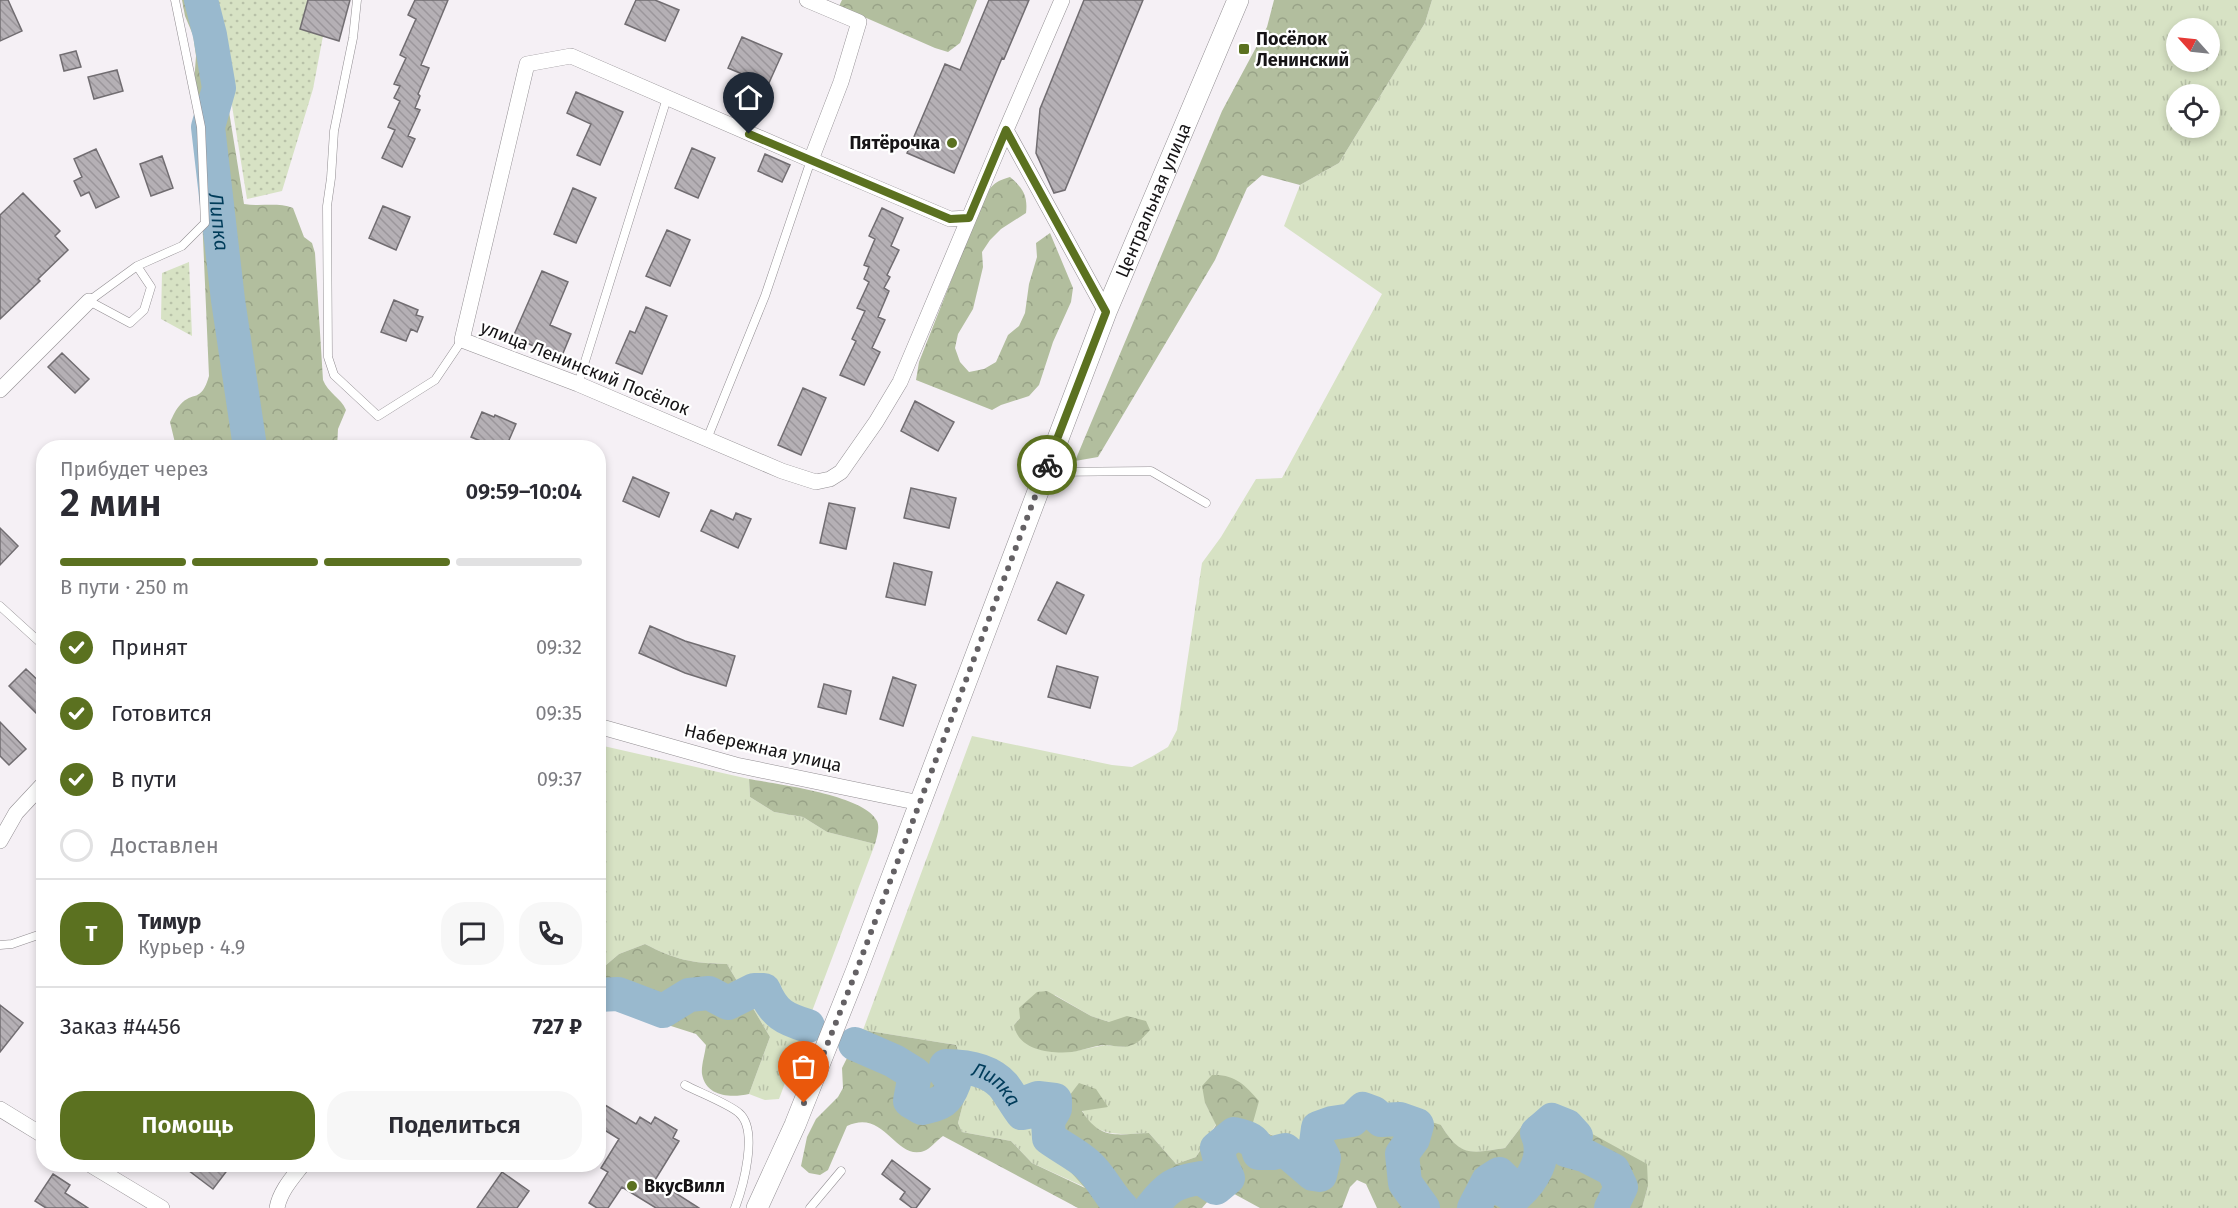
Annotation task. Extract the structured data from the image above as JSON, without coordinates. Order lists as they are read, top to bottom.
{
  "streets": {
    "main road": ["Центральная улица"],
    "street": ["улица Ленинский Посёлок", "Набережная улица"]
  },
  "crossings": [
    ["Центральная улица", "Набережная улица"]
  ],
  "water": ["Липка"],
  "places": {
    "transit": ["Посёлок Ленинский"],
    "other": ["Пятёрочка", "ВкусВилл"]
  },
  "north": "top left",
  "page": {
    "heading": ["2 мин", "Прибудет через", "09:59–10:04"],
    "panel": [
      "Тимур",
      "Курьер · 4.9",
      "Заказ #4456",
      "727 ₽"
    ],
    "bar": "В пути · 250 m",
    "list": [
      ["Принят", "09:32"],
      ["Готовится", "09:35"],
      ["В пути", "09:37"],
      "Доставлен"
    ],
    "round": "Т",
    "buttons": ["Помощь", "Поделиться"]
  }
}
